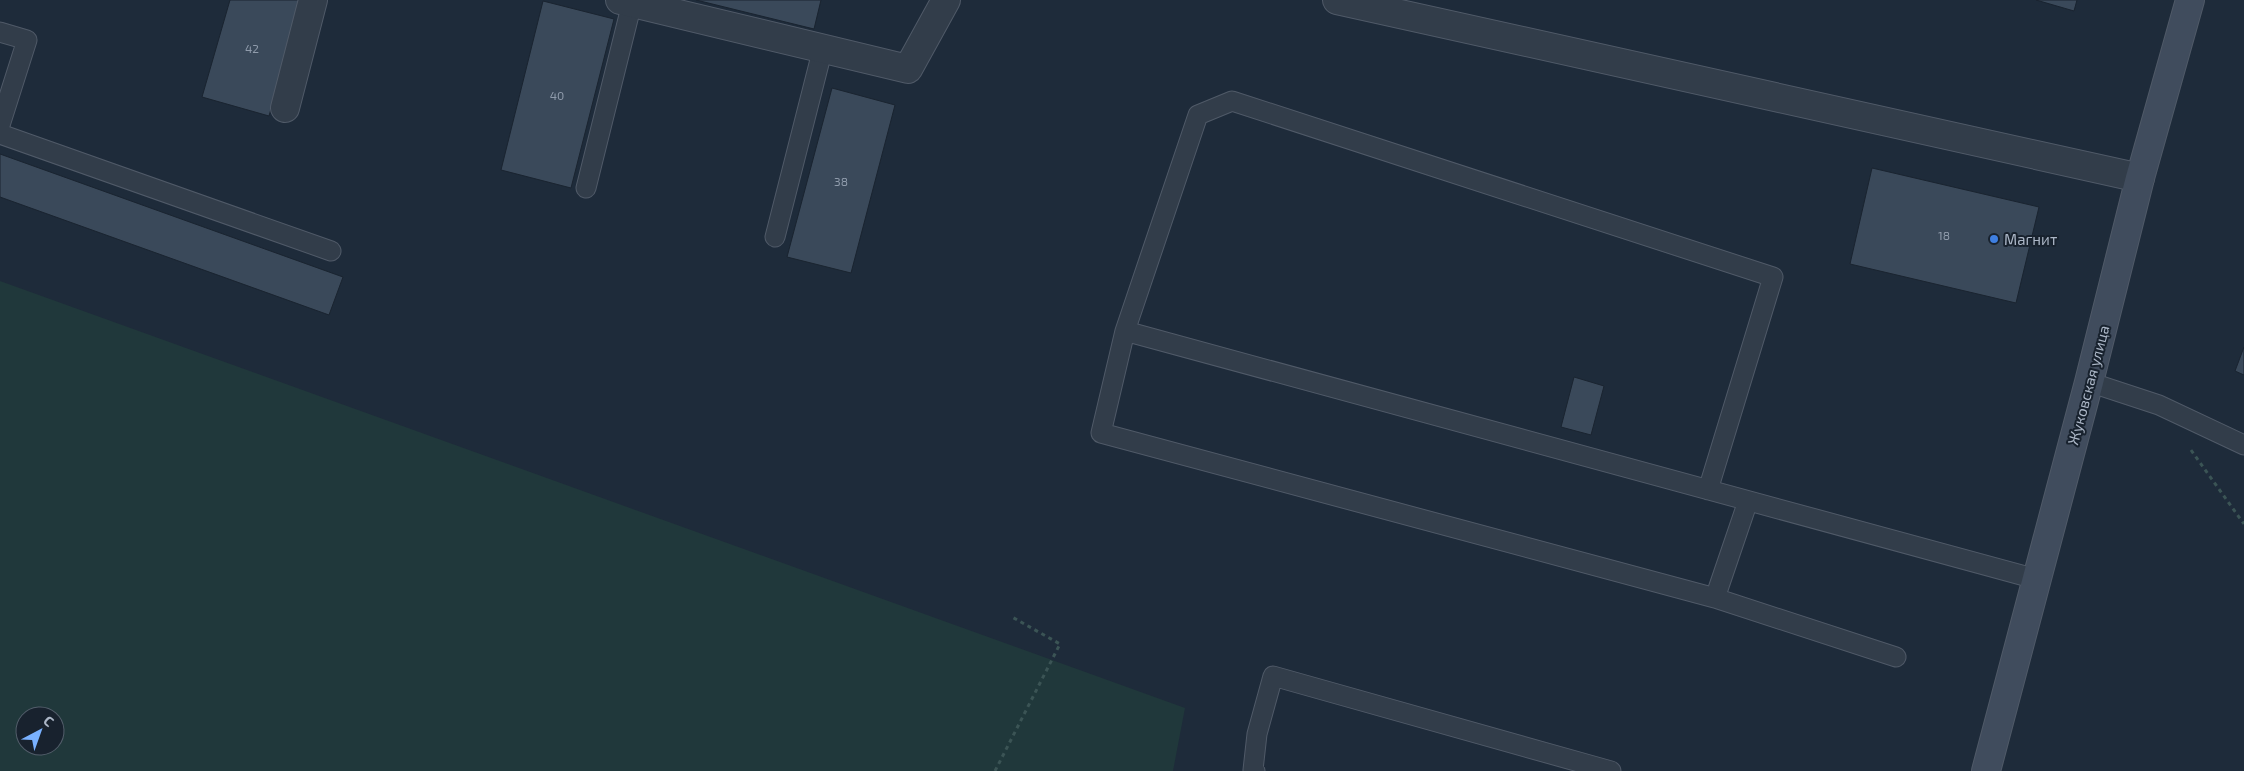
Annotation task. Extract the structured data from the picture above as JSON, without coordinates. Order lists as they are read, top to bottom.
{
  "streets": {
    "main road": ["Жуковская улица"]
  },
  "places": ["Магнит"],
  "house_numbers": [
    "42",
    "40",
    "38",
    "18"
  ],
  "north": "top right"
}
